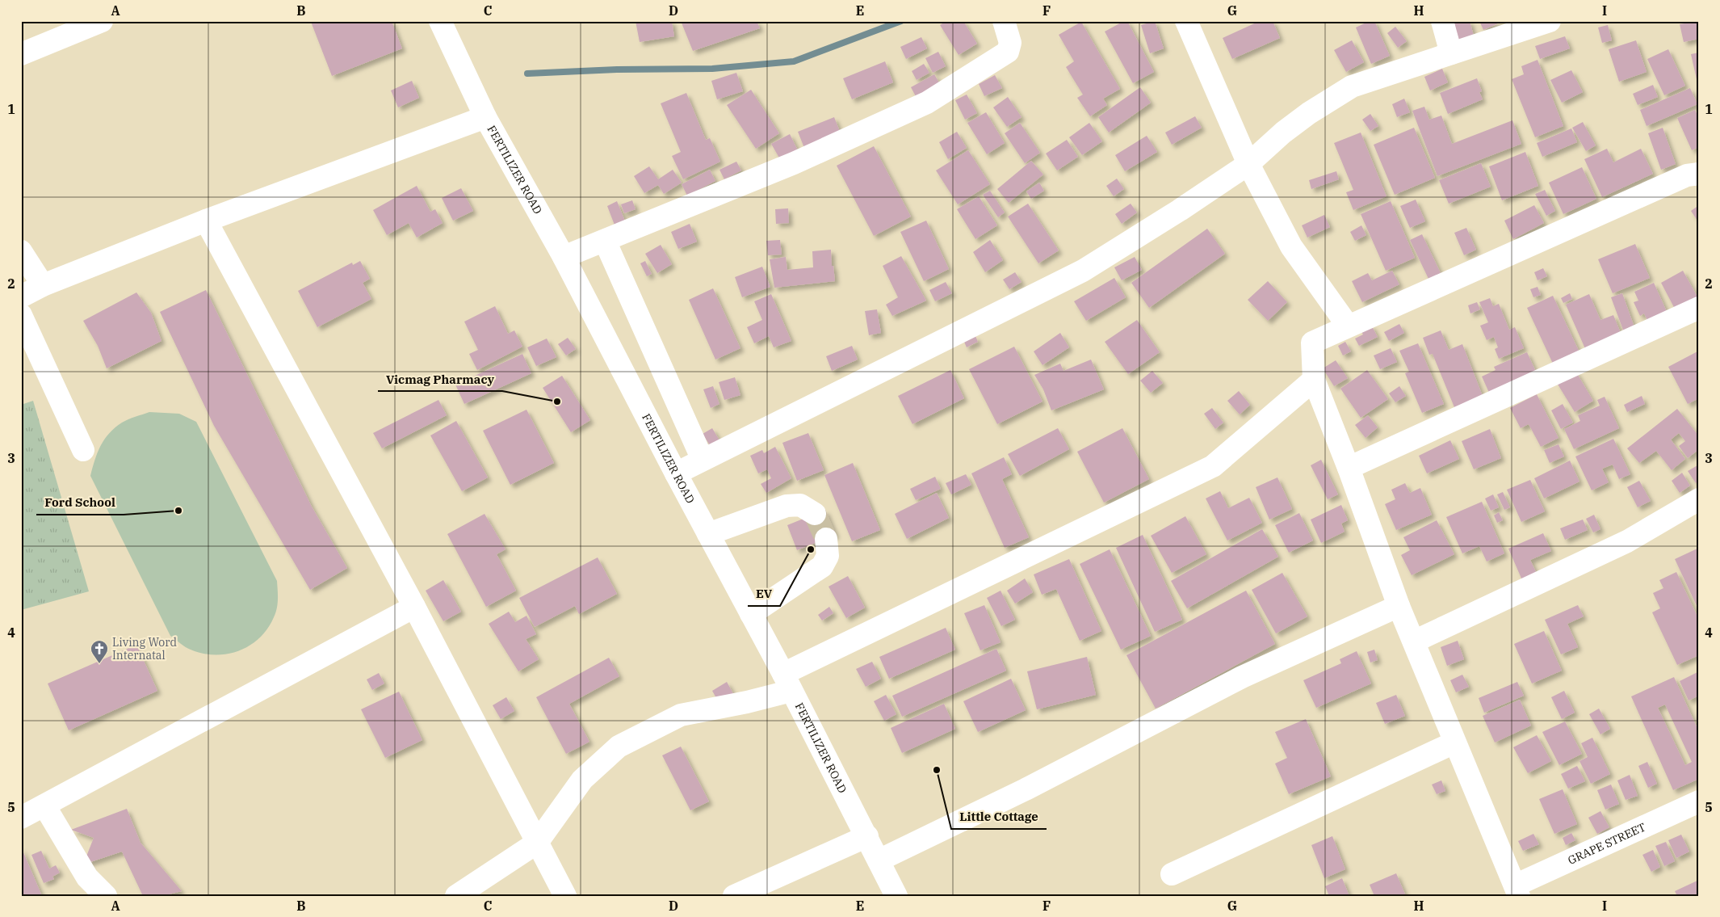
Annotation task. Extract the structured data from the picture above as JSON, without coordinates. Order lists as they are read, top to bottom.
{
  "streets": {
    "street": ["FERTILIZER ROAD", "GRAPE STREET"]
  },
  "places": {
    "other": [
      "Vicmag Pharmacy",
      "Ford School",
      "EV",
      "Little Cottage"
    ],
    "church": ["Living Word Internatal"]
  },
  "grid": {
    "columns": [
      "A",
      "B",
      "C",
      "D",
      "E",
      "F",
      "G",
      "H",
      "I"
    ],
    "rows": [
      "1",
      "2",
      "3",
      "4",
      "5"
    ]
  }
}
